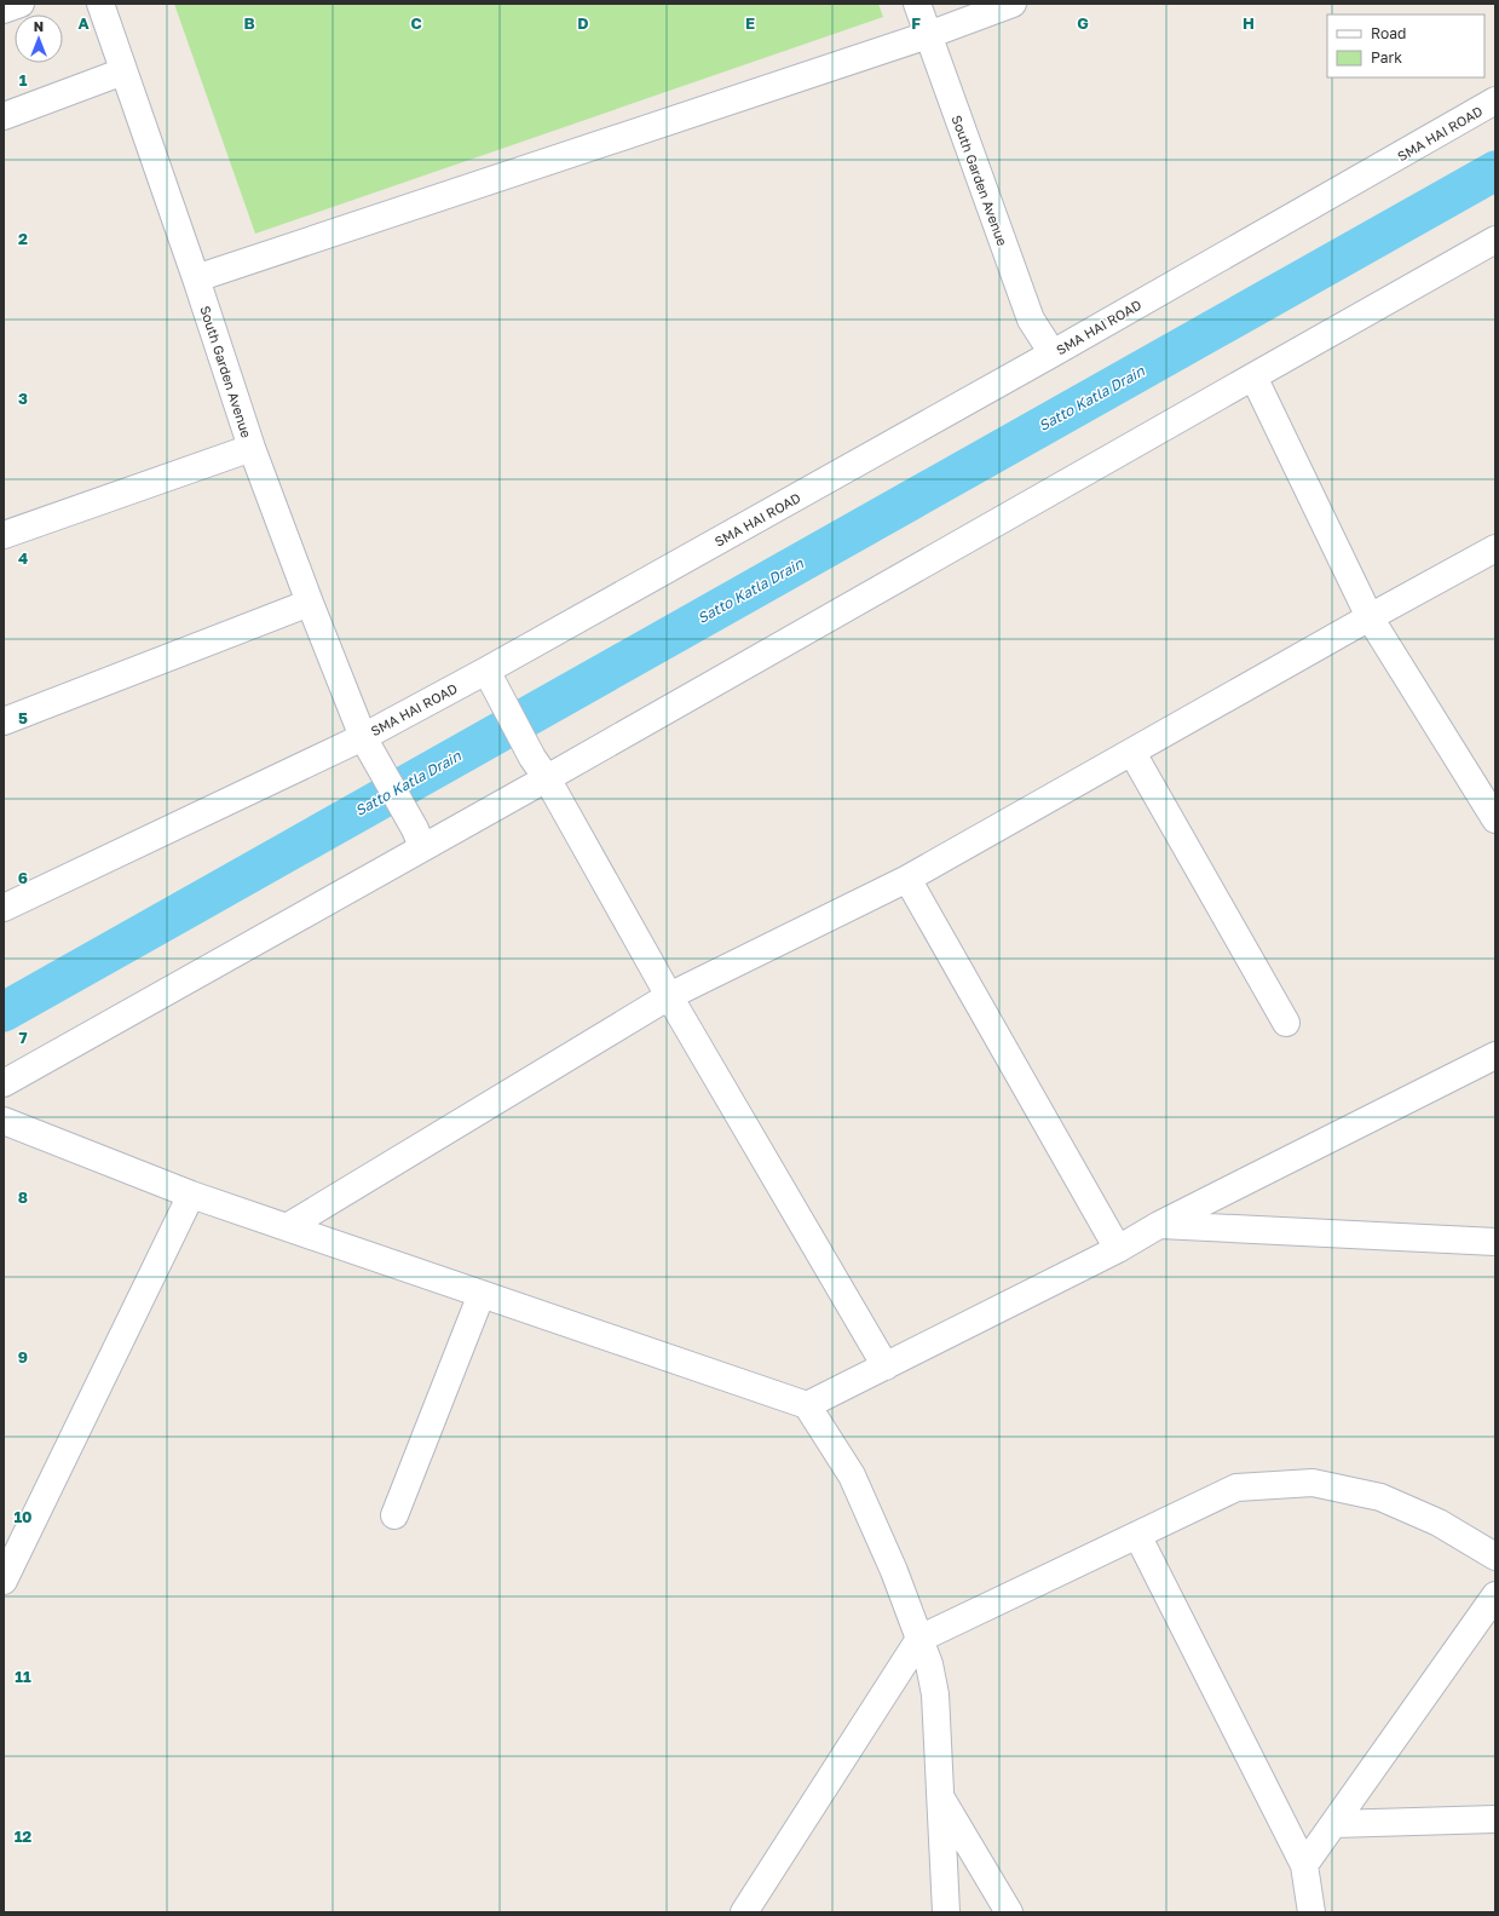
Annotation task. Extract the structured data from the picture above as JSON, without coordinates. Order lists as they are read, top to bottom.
{
  "streets": {
    "street": ["SMA HAI ROAD", "South Garden Avenue"]
  },
  "crossings": [
    ["SMA HAI ROAD", "South Garden Avenue"]
  ],
  "water": ["Satto Katla Drain"],
  "legend": ["Road", "Park"],
  "north": "top",
  "grid": {
    "columns": [
      "A",
      "B",
      "C",
      "D",
      "E",
      "F",
      "G",
      "H"
    ],
    "rows": [
      "1",
      "2",
      "3",
      "4",
      "5",
      "6",
      "7",
      "8",
      "9",
      "10",
      "11",
      "12"
    ]
  }
}
